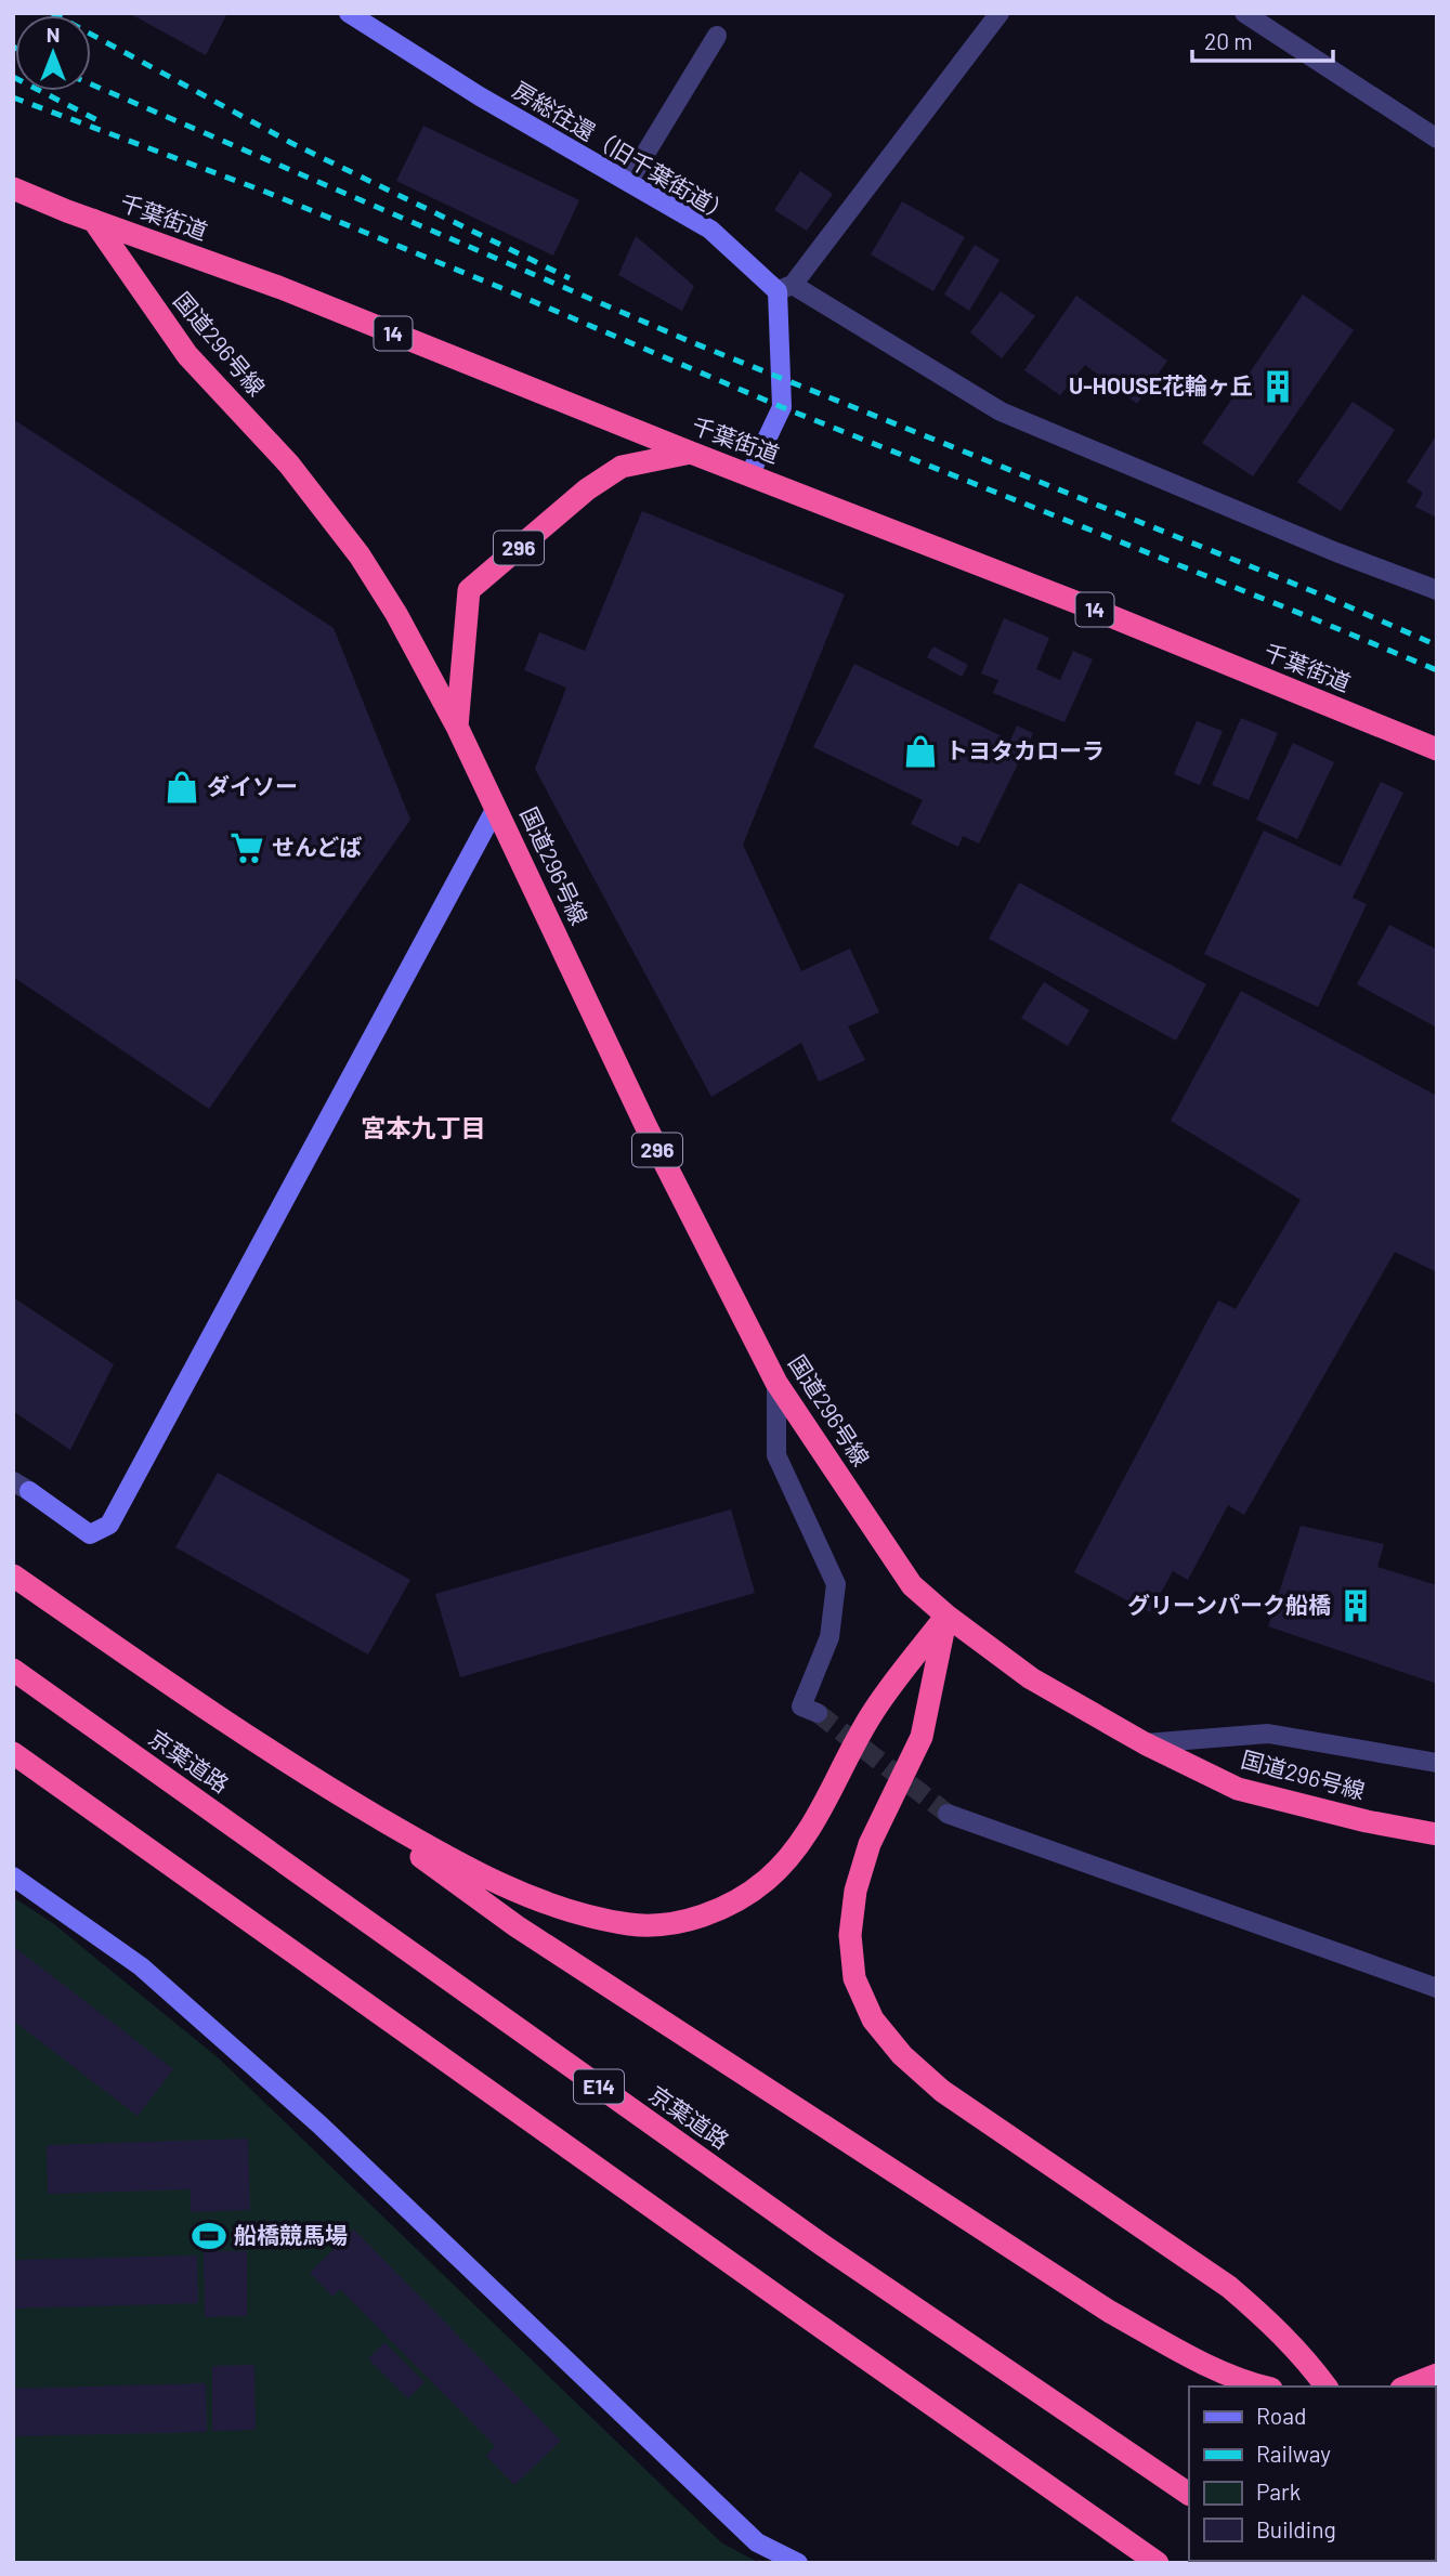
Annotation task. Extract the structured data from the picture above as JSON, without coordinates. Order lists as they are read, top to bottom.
{
  "streets": {
    "highway": [
      "千葉街道",
      "14",
      "国道296号線",
      "296",
      "京葉道路",
      "E14"
    ],
    "street": ["房総往還（旧千葉街道）"]
  },
  "crossings": [
    ["千葉街道", "国道296号線"],
    ["千葉街道", "296"],
    ["国道296号線", "296"]
  ],
  "districts": ["宮本九丁目"],
  "places": {
    "building": ["U-HOUSE花輪ヶ丘", "グリーンパーク船橋"],
    "shop": ["トヨタカローラ", "ダイソー"],
    "supermarket": ["せんどば"],
    "sports": ["船橋競馬場"]
  },
  "legend": [
    "Road",
    "Railway",
    "Park",
    "Building"
  ],
  "scale_bar": "20 m",
  "north": "top"
}
